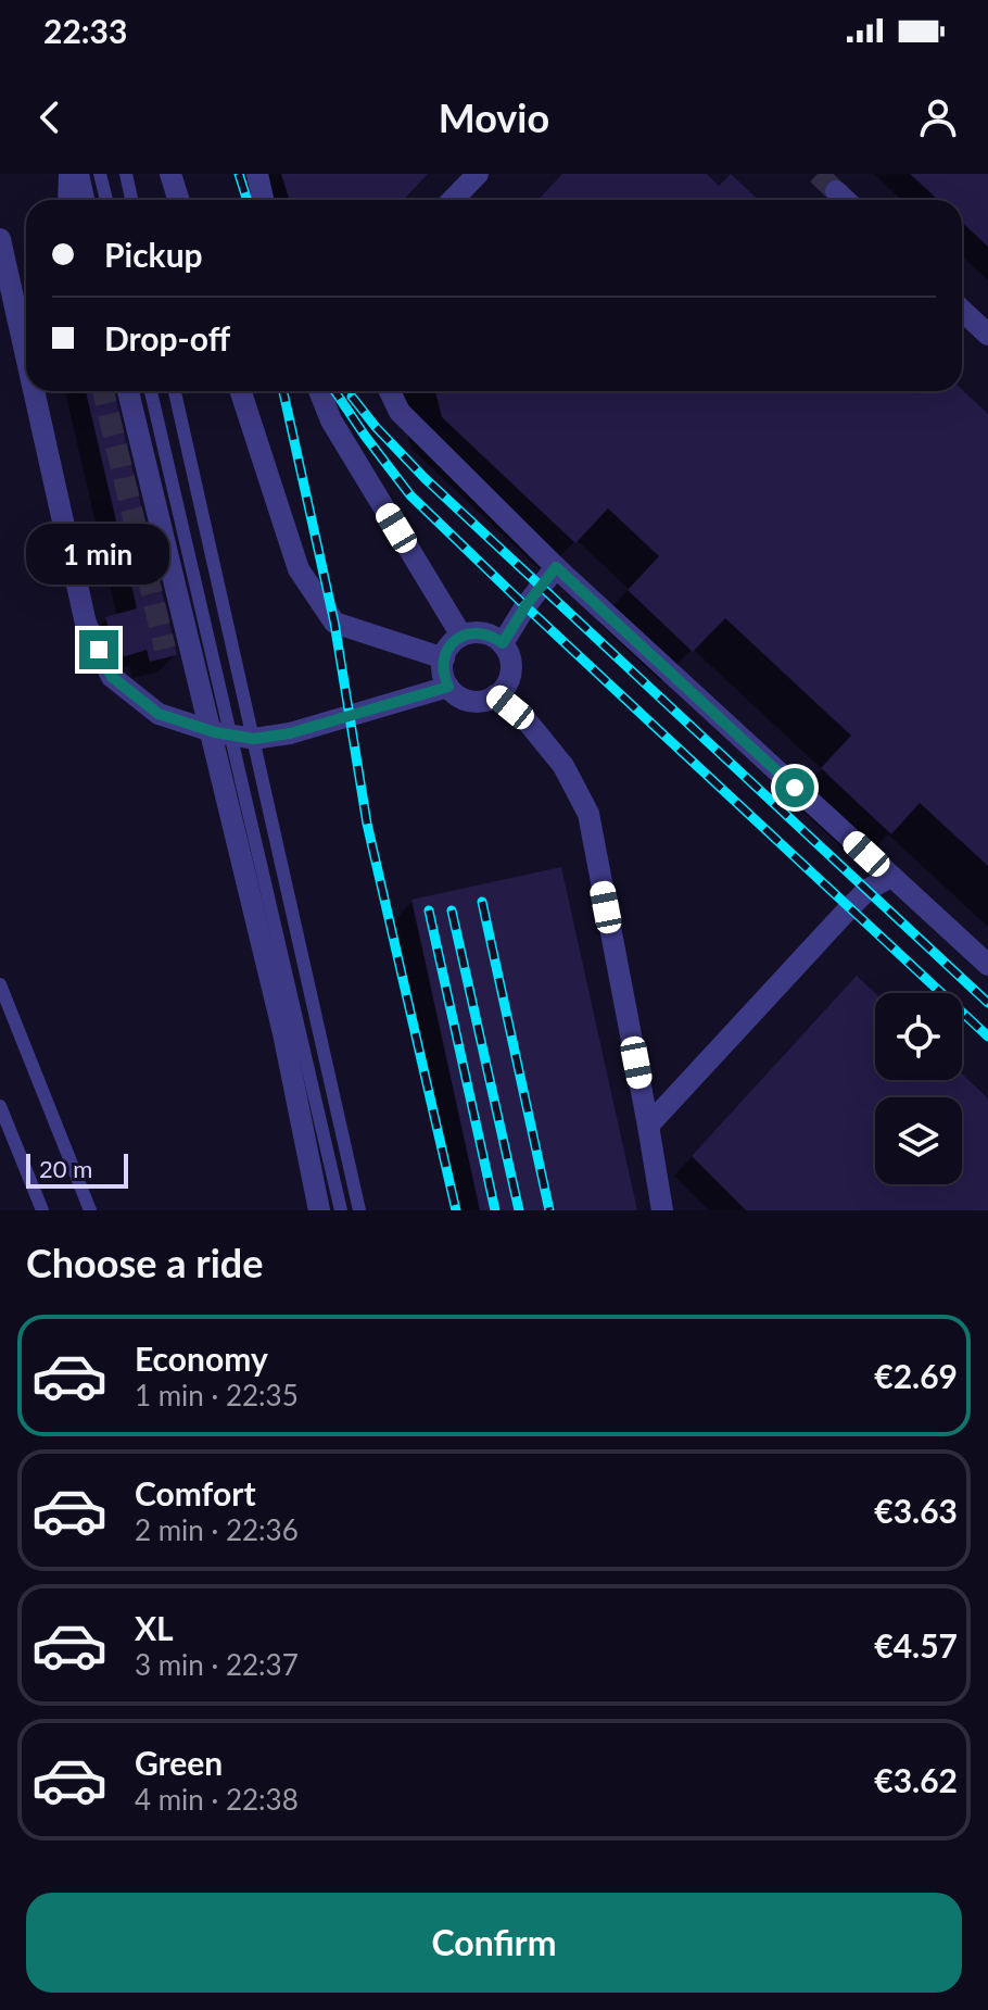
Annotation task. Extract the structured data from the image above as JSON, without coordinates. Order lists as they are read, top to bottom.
{
  "scale_bar": "20 m",
  "page": {
    "status": "22:33",
    "header": "Movio",
    "banner": ["Pickup", "Drop-off"],
    "bubble": "1 min",
    "scale": "20 m",
    "heading": "Choose a ride",
    "list": [
      {
        "name": "Economy",
        "note": "1 min · 22:35",
        "value": "€2.69"
      },
      {
        "name": "Comfort",
        "note": "2 min · 22:36",
        "value": "€3.63"
      },
      {
        "name": "XL",
        "note": "3 min · 22:37",
        "value": "€4.57"
      },
      {
        "name": "Green",
        "note": "4 min · 22:38",
        "value": "€3.62"
      }
    ],
    "buttons": "Confirm"
  }
}
